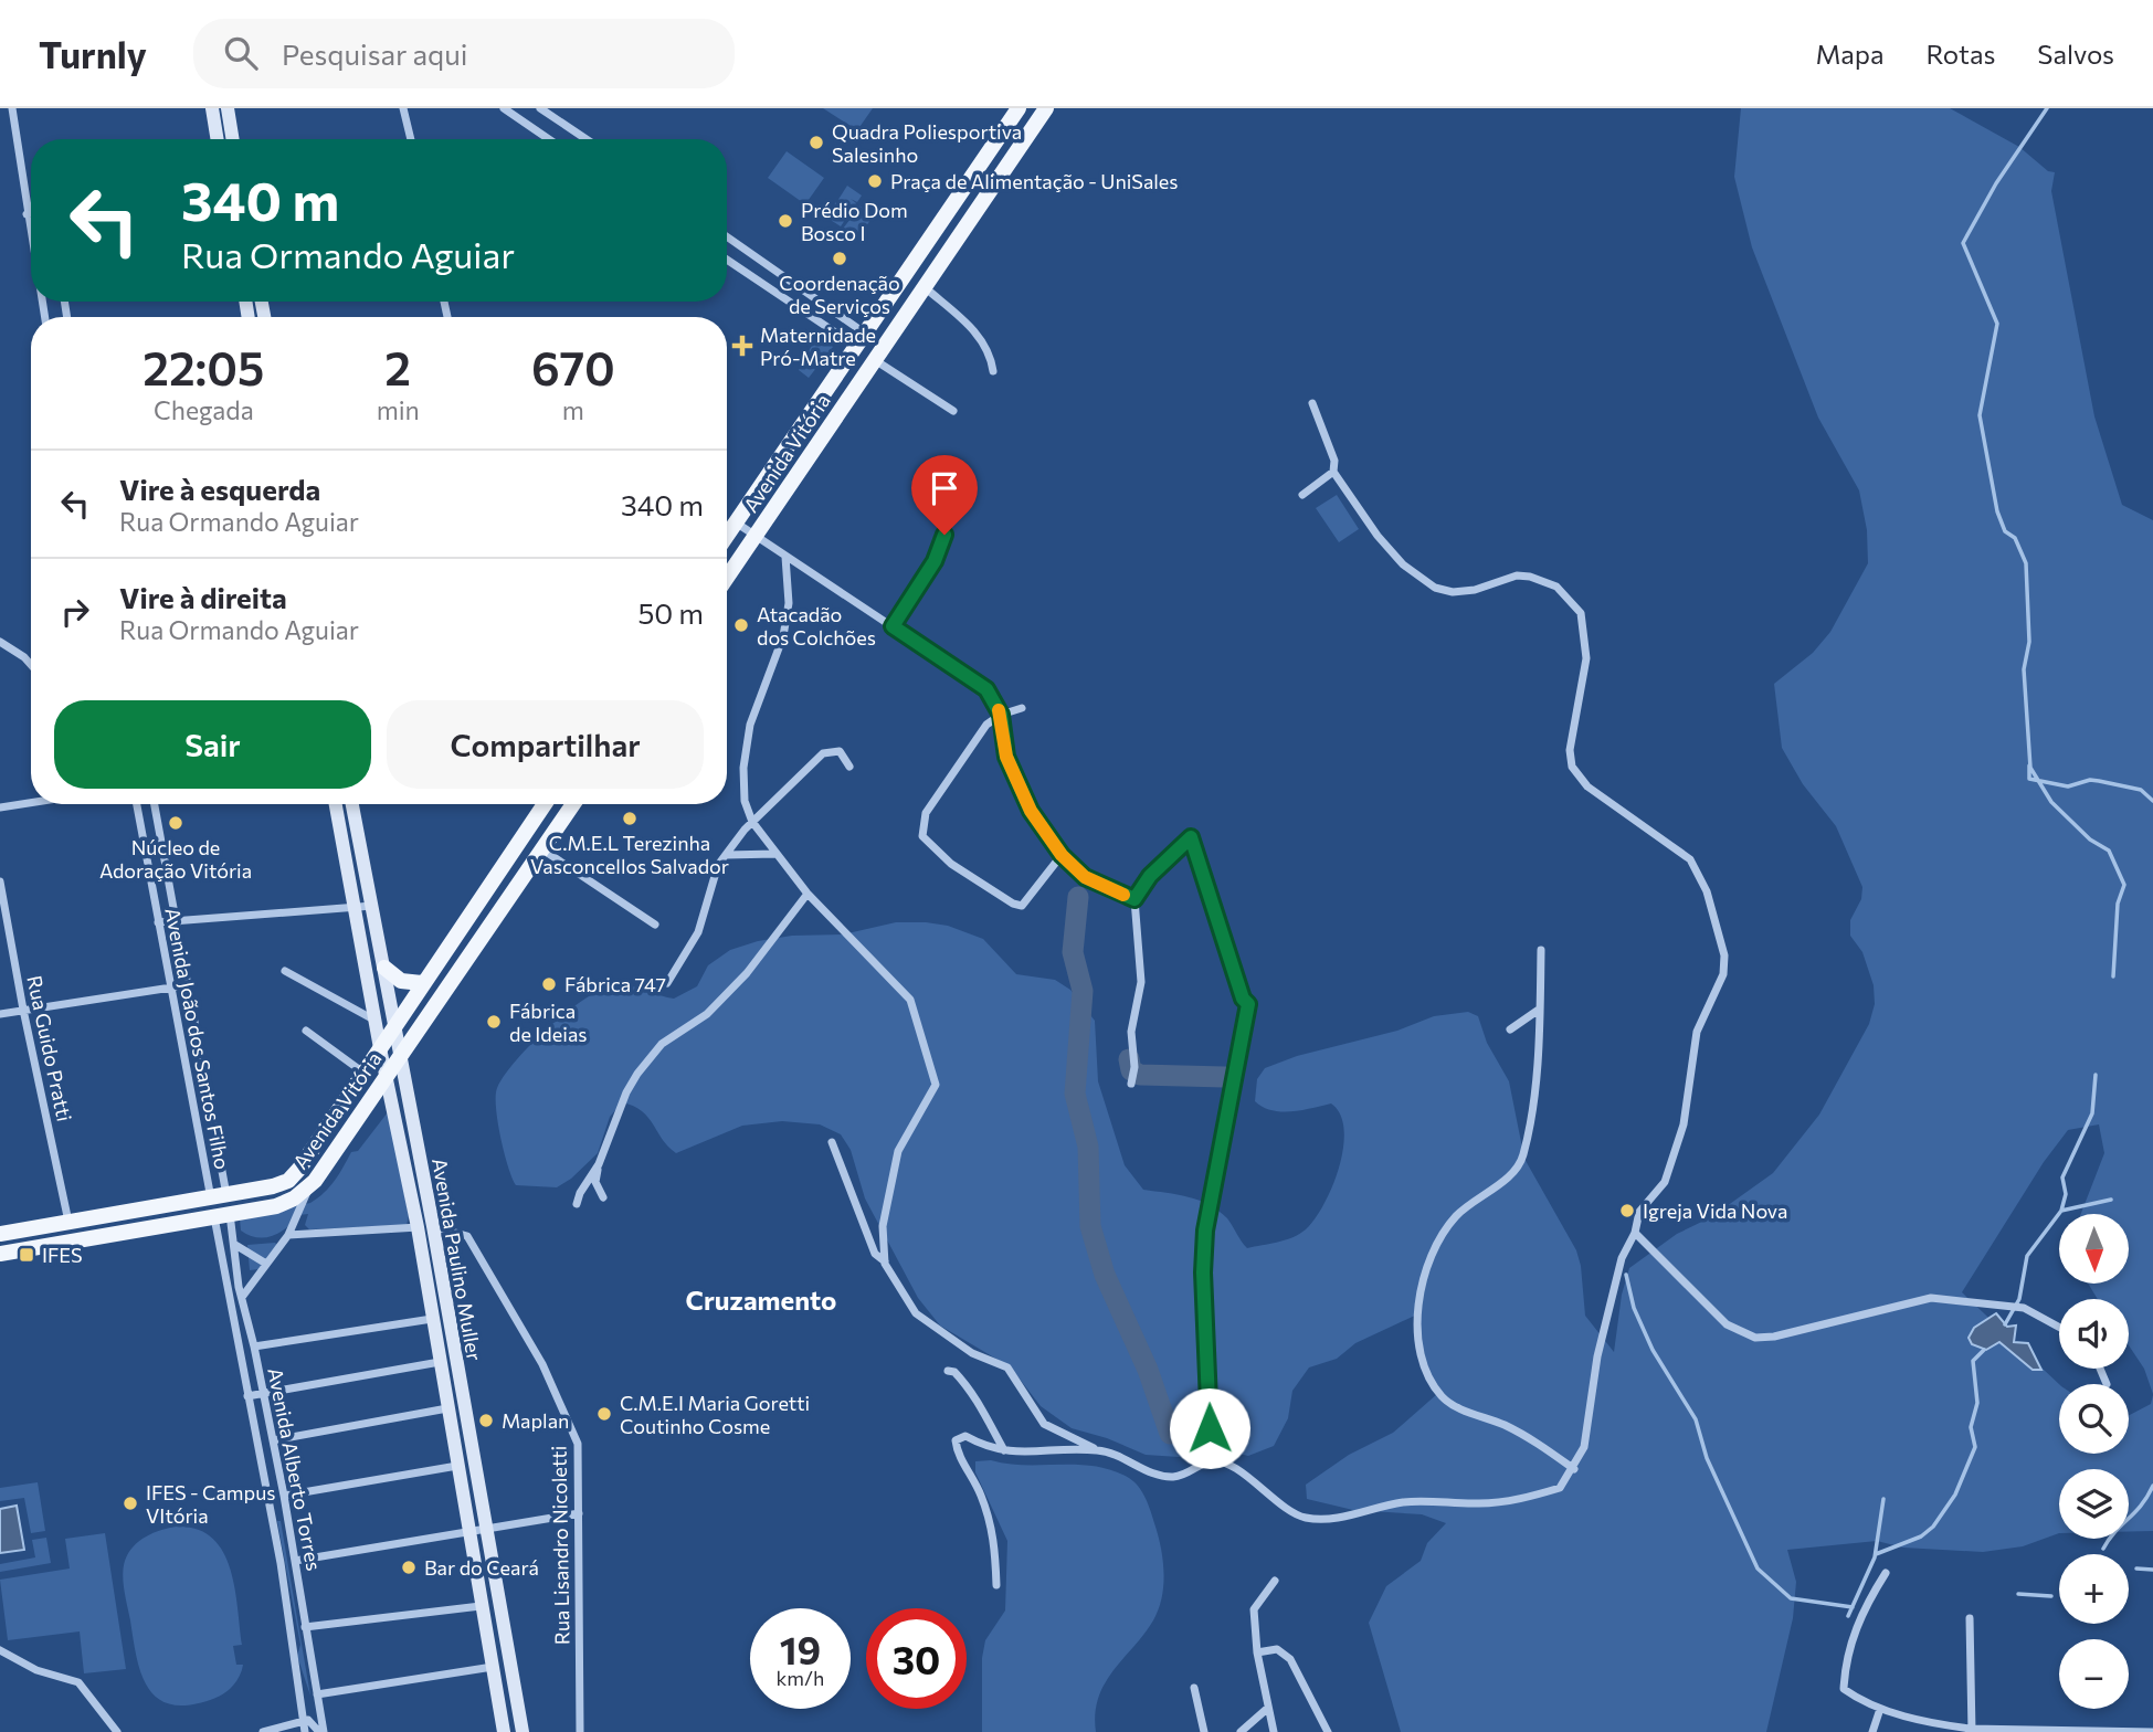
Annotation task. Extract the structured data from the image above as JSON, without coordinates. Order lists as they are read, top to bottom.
{
  "streets": {
    "main road": ["Avenida Vitória", "Avenida Paulino Muller"],
    "street": [
      "Avenida João dos Santos Filho",
      "Rua Guido Pratti",
      "Avenida Alberto Torres",
      "Rua Lisandro Nicoletti"
    ]
  },
  "crossings": [
    ["Avenida Vitória", "Avenida João dos Santos Filho"],
    ["Avenida Vitória", "Rua Guido Pratti"],
    ["Avenida Vitória", "Avenida Paulino Muller"],
    ["Avenida Vitória", "Avenida Alberto Torres"],
    ["Avenida Paulino Muller", "Rua Lisandro Nicoletti"]
  ],
  "districts": ["Cruzamento"],
  "places": {
    "other": [
      "Quadra Poliesportiva Salesinho",
      "Praça de Alimentação - UniSales",
      "Prédio Dom Bosco I",
      "Coordenação de Serviços",
      "Atacadão dos Colchões",
      "C.M.E.L Terezinha Vasconcellos Salvador",
      "Núcleo de Adoração Vitória",
      "Fábrica 747",
      "Fábrica de Ideias",
      "Igreja Vida Nova",
      "C.M.E.I Maria Goretti Coutinho Cosme",
      "Maplan",
      "IFES - Campus VItória",
      "Bar do Ceará"
    ],
    "health": ["Maternidade Pró-Matre"],
    "transit": ["IFES"]
  },
  "north": "bottom",
  "page": {
    "header": "Turnly",
    "search": "Pesquisar aqui",
    "nav": ["Mapa", "Rotas", "Salvos"],
    "turn": ["340 m", "Rua Ormando Aguiar"],
    "eta": [
      "22:05",
      "Chegada",
      "2",
      "min",
      "670",
      "m"
    ],
    "list": [
      {
        "name": "Vire à esquerda",
        "note": "Rua Ormando Aguiar",
        "value": "340 m"
      },
      {
        "name": "Vire à direita",
        "note": "Rua Ormando Aguiar",
        "value": "50 m"
      }
    ],
    "buttons": ["Sair", "Compartilhar"],
    "map_buttons": ["+", "−"],
    "speed": "19 km/h",
    "limit": "30"
  }
}
